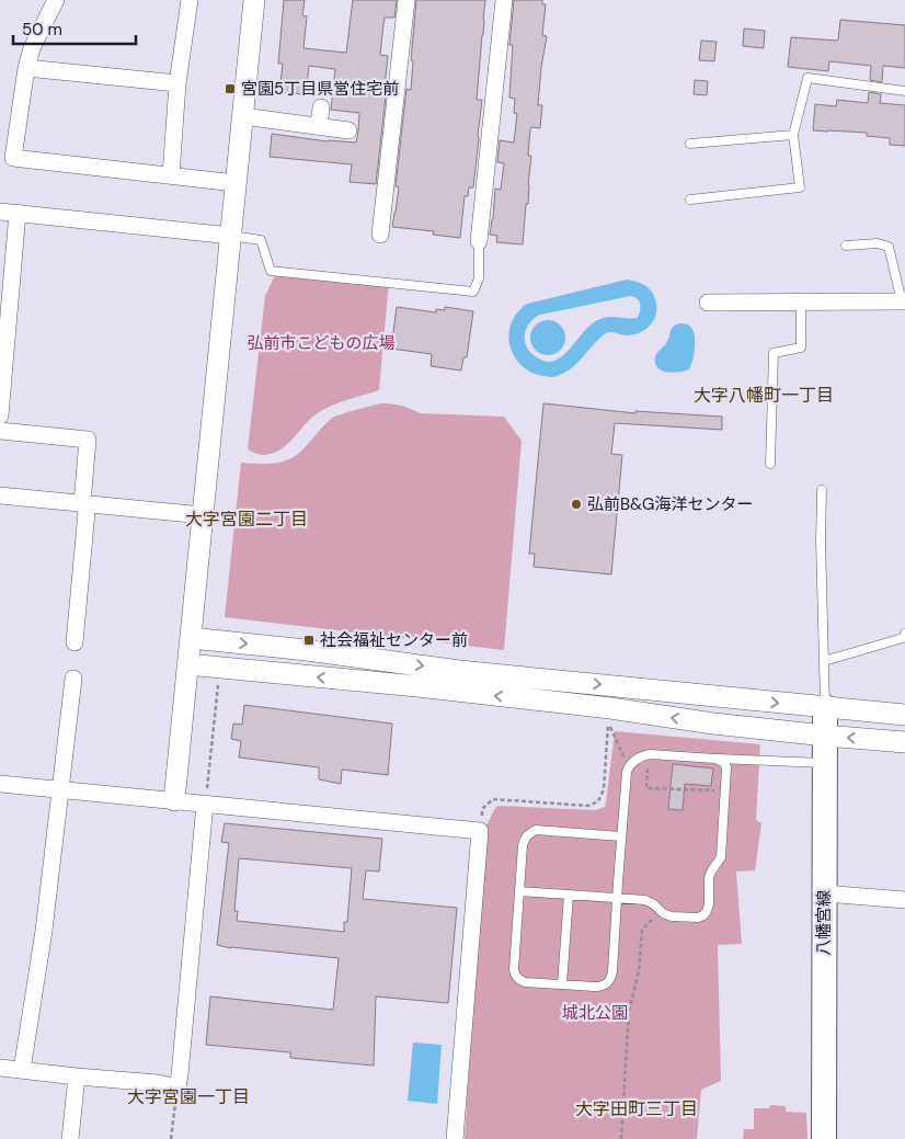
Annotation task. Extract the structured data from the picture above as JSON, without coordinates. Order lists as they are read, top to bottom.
{
  "streets": {
    "main road": ["八幡宮線"]
  },
  "districts": [
    "大字八幡町一丁目",
    "大字宮園二丁目",
    "大字宮園一丁目",
    "大字田町三丁目"
  ],
  "parks": ["弘前市こどもの広場", "城北公園"],
  "places": {
    "transit": ["宮園5丁目県営住宅前", "社会福祉センター前"],
    "other": ["弘前B&G海洋センター"]
  },
  "scale_bar": "50 m"
}
